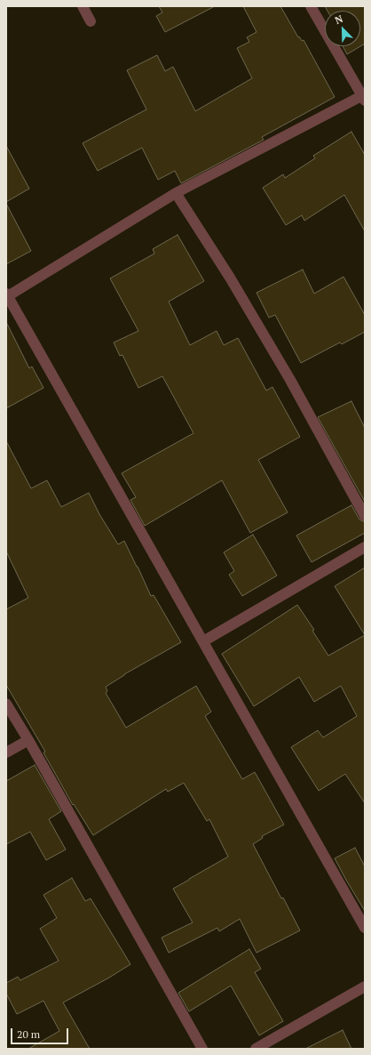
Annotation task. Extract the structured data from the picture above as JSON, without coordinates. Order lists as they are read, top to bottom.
{
  "scale_bar": "20 m",
  "north": "top left"
}
